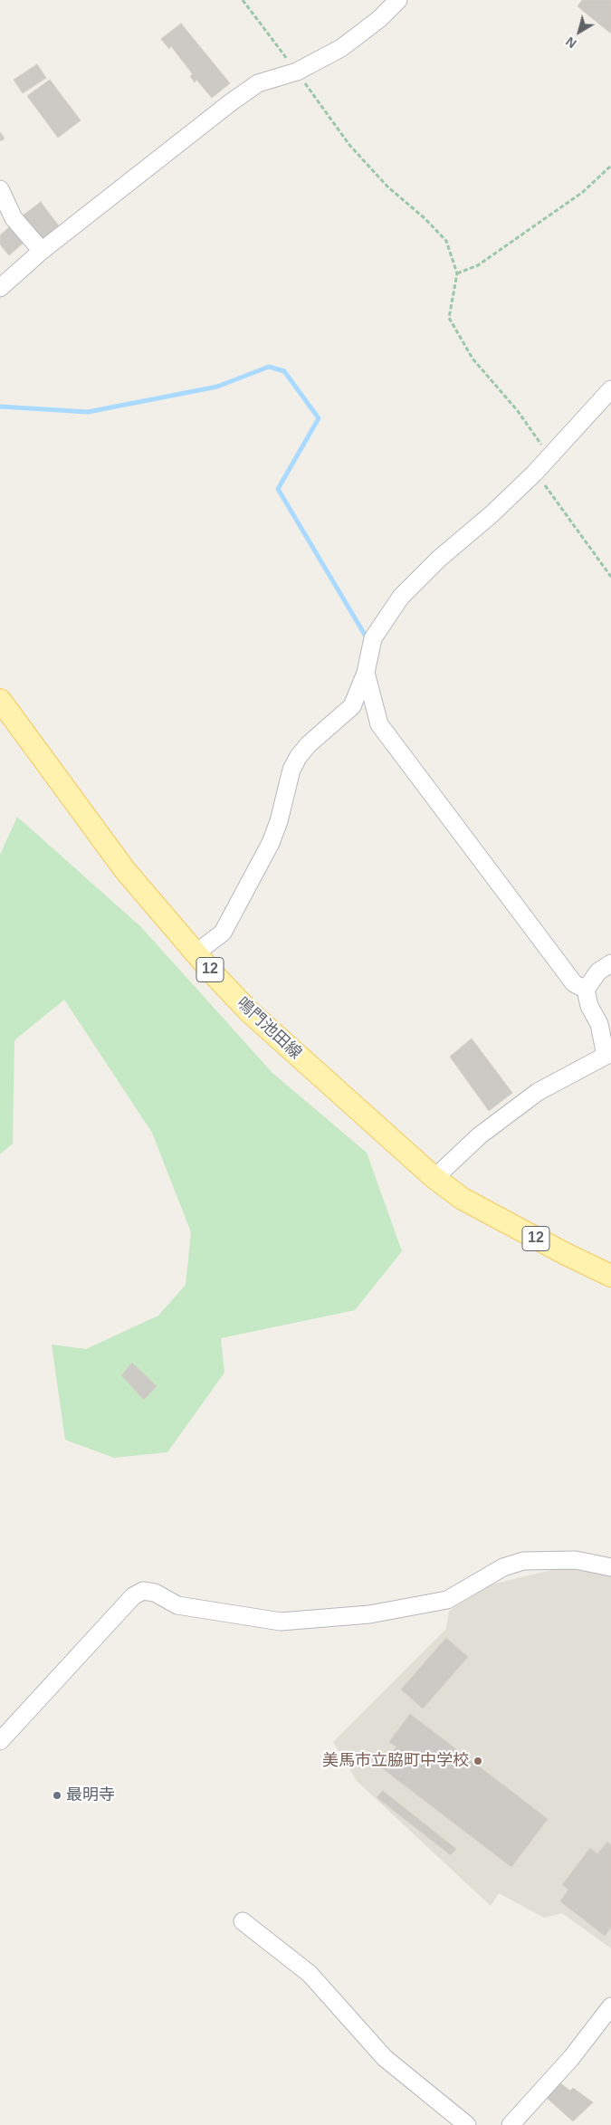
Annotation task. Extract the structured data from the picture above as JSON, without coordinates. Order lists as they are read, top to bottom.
{
  "streets": {
    "main road": ["12", "鳴門池田線"]
  },
  "places": ["美馬市立脇町中学校", "最明寺"],
  "north": "bottom left"
}
